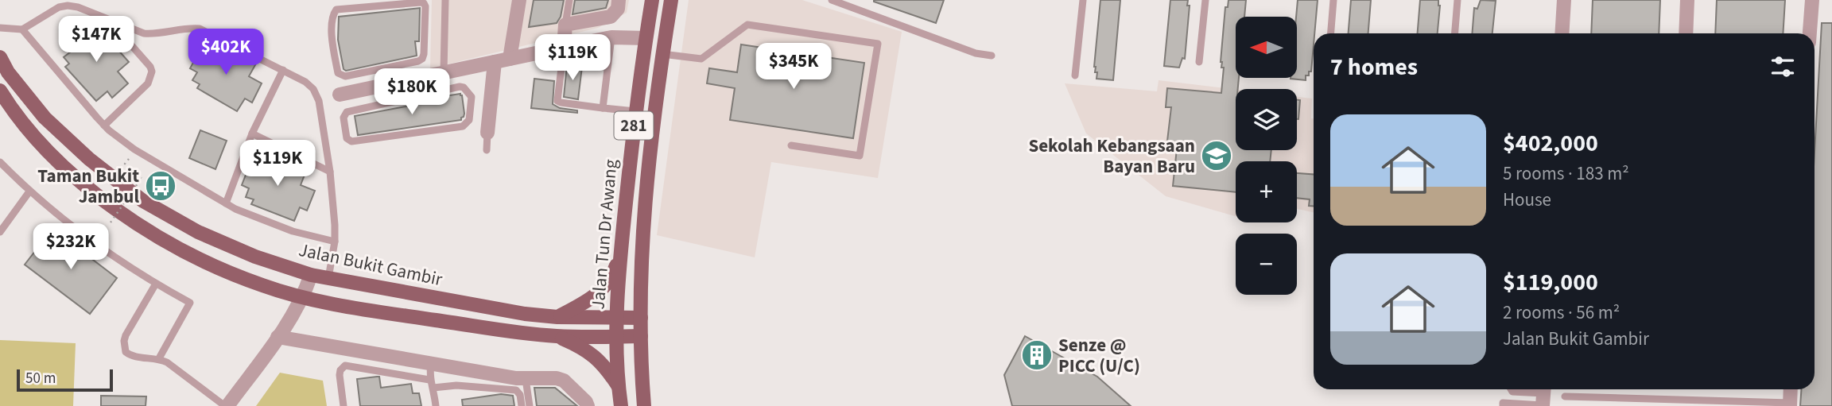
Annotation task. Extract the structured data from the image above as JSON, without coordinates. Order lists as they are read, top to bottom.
{
  "streets": {
    "main road": ["281", "Jalan Tun Dr Awang", "Jalan Bukit Gambir"]
  },
  "crossings": [
    ["281", "Jalan Bukit Gambir"],
    ["Jalan Tun Dr Awang", "Jalan Bukit Gambir"]
  ],
  "places": {
    "school or university": ["Sekolah Kebangsaan Bayan Baru"],
    "bus stop": ["Taman Bukit Jambul"],
    "building": ["Senze @ PICC (U/C)"]
  },
  "scale_bar": "50 m",
  "north": "left",
  "page": {
    "price": [
      "$147K",
      "$402K",
      "$119K",
      "$345K",
      "$180K",
      "$119K",
      "$232K"
    ],
    "map_buttons": ["+", "−"],
    "heading": "7 homes",
    "list": [
      {
        "name": "$402,000",
        "note": "5 rooms · 183 m² · House"
      },
      {
        "name": "$119,000",
        "note": "2 rooms · 56 m² · Jalan Bukit Gambir"
      }
    ],
    "scale": "50 m"
  }
}
